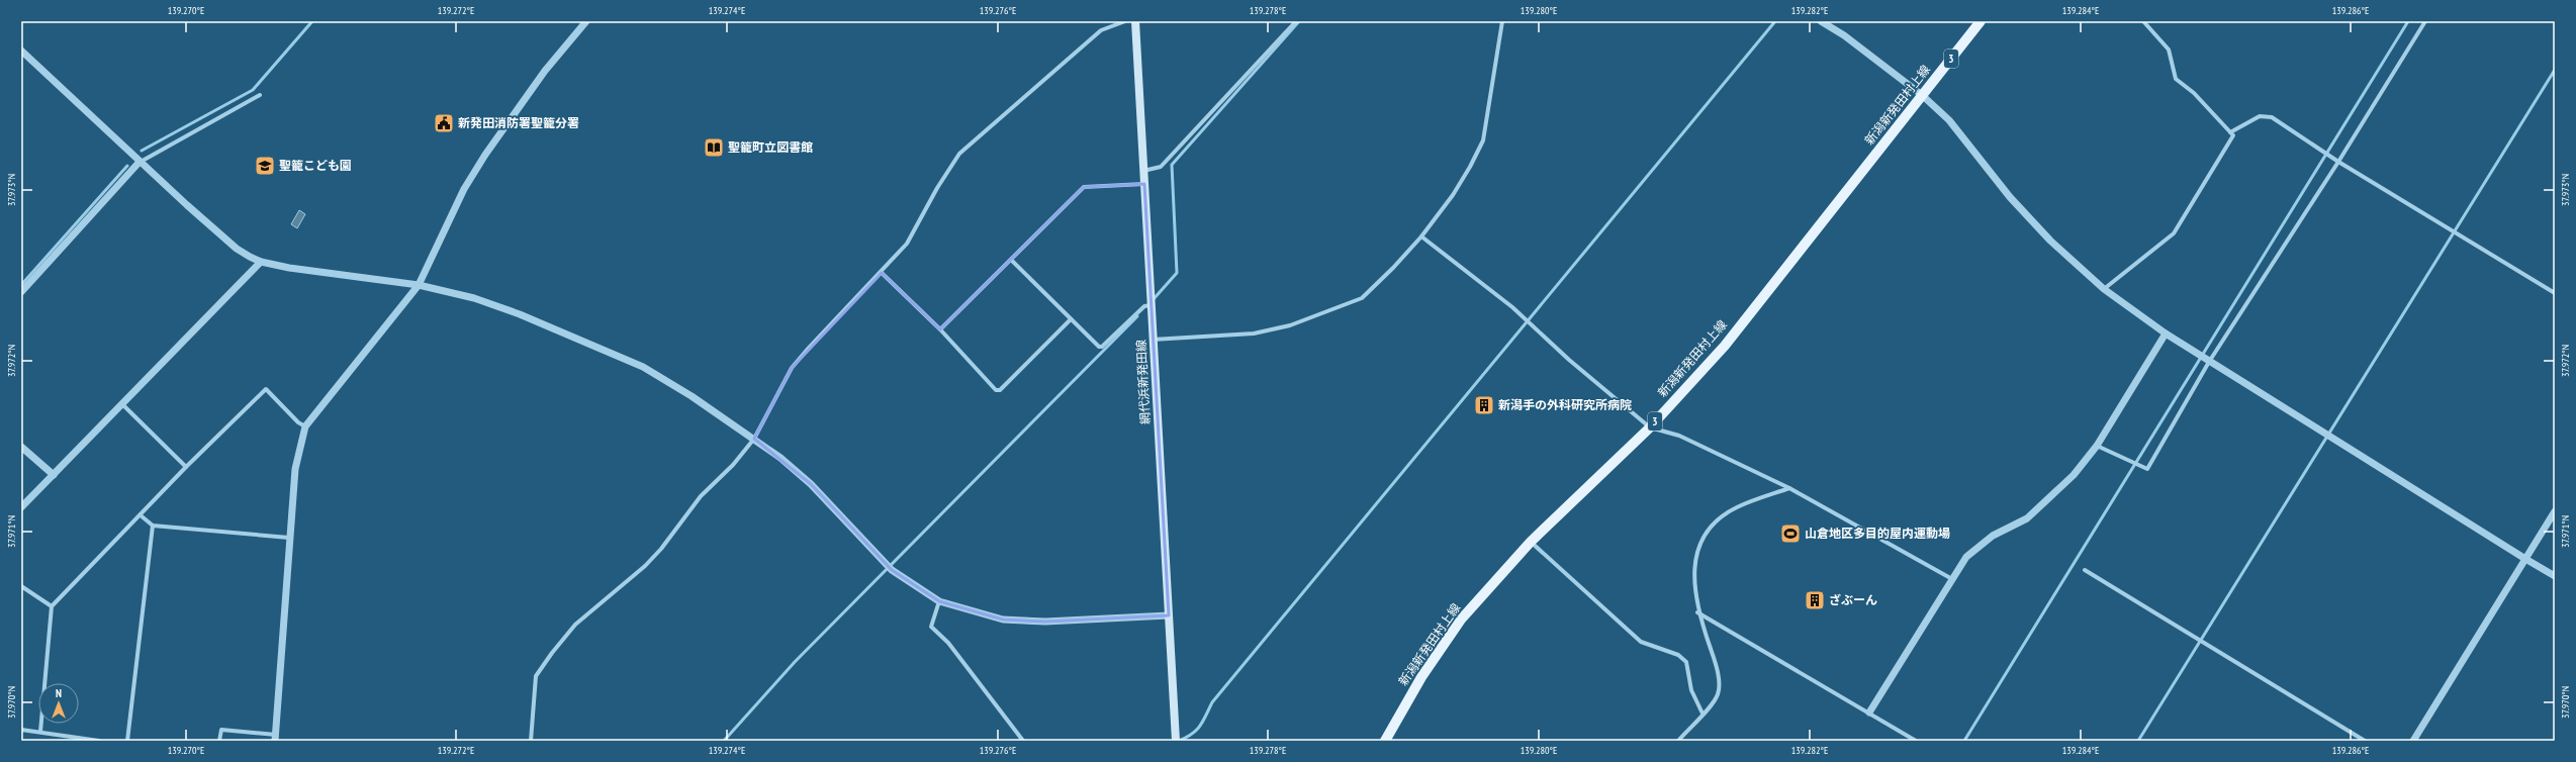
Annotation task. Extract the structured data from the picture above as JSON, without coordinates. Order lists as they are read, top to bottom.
{
  "streets": {
    "main road": ["3", "新潟新発田村上線", "網代浜新発田線"]
  },
  "places": {
    "public building": ["新発田消防署聖籠分署"],
    "library": ["聖籠町立図書館"],
    "school or university": ["聖籠こども園"],
    "building": ["新潟手の外科研究所病院", "ざぶーん"],
    "sports": ["山倉地区多目的屋内運動場"]
  },
  "north": "top",
  "coordinates": [
    "139.270°E",
    "139.272°E",
    "139.274°E",
    "139.276°E",
    "139.278°E",
    "139.280°E",
    "139.282°E",
    "139.284°E",
    "139.286°E",
    "37.973°N",
    "37.972°N",
    "37.971°N",
    "37.970°N"
  ]
}
